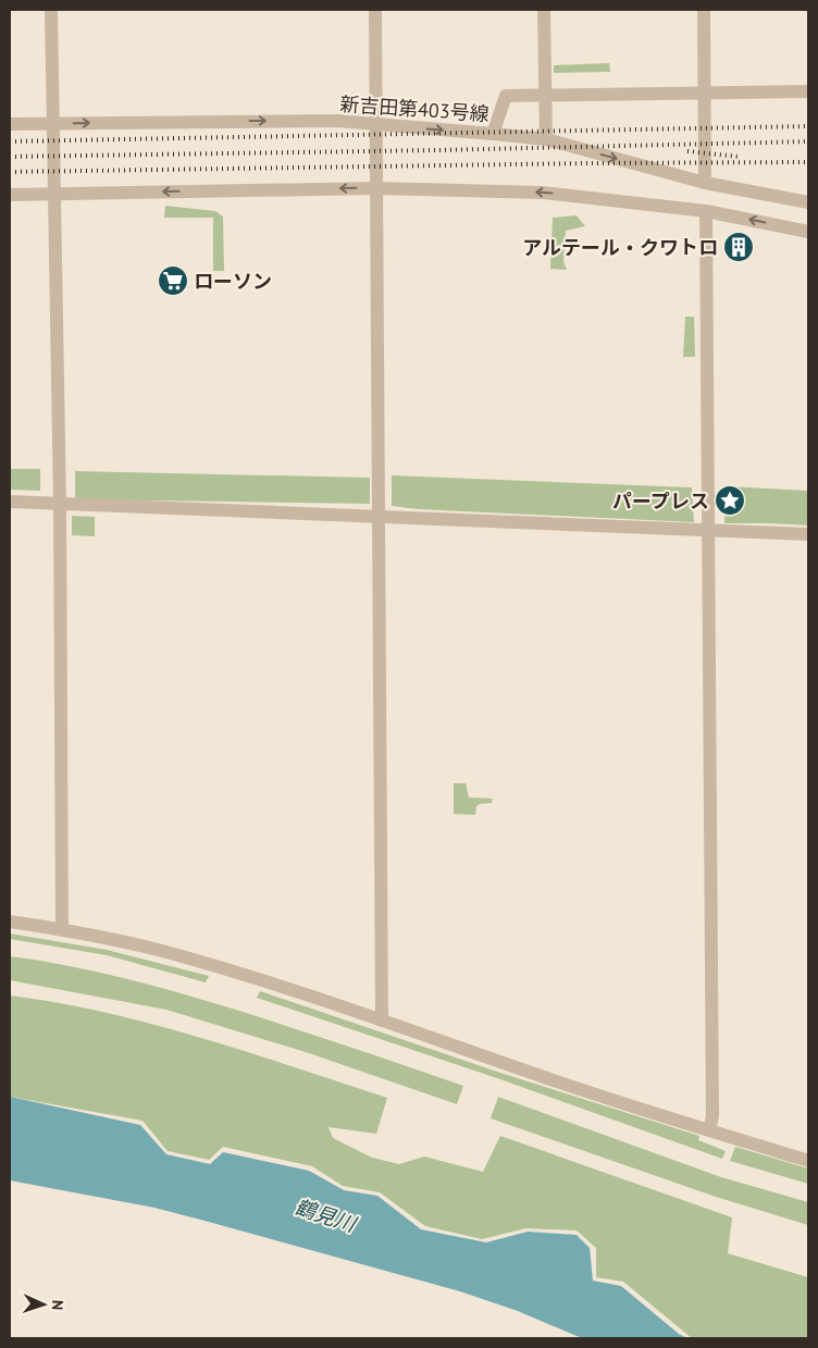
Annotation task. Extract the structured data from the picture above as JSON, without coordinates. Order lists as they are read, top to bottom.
{
  "streets": {
    "street": ["新吉田第403号線"]
  },
  "water": ["鶴見川"],
  "places": {
    "building": ["アルテール・クワトロ"],
    "supermarket": ["ローソン"],
    "place": ["パープレス"]
  },
  "north": "right"
}
